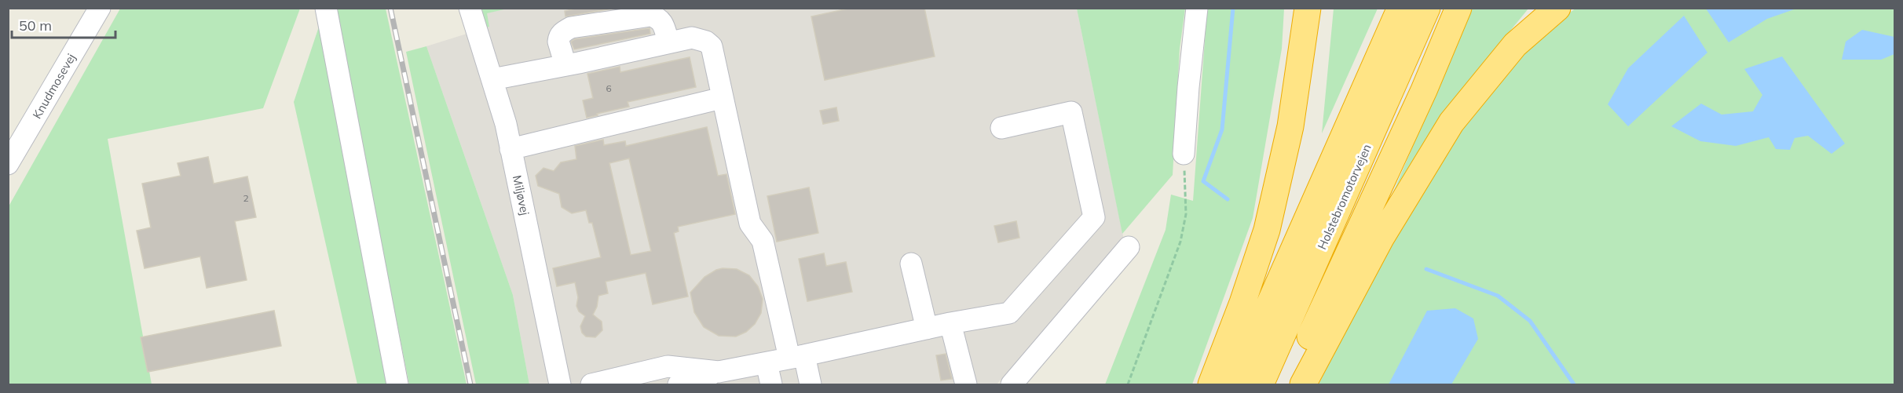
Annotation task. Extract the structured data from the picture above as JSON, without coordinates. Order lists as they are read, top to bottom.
{
  "streets": {
    "highway": ["Holstebromotorvejen"],
    "street": ["Knudmosevej", "Miljøvej"]
  },
  "house_numbers": ["6", "2"],
  "scale_bar": "50 m"
}
